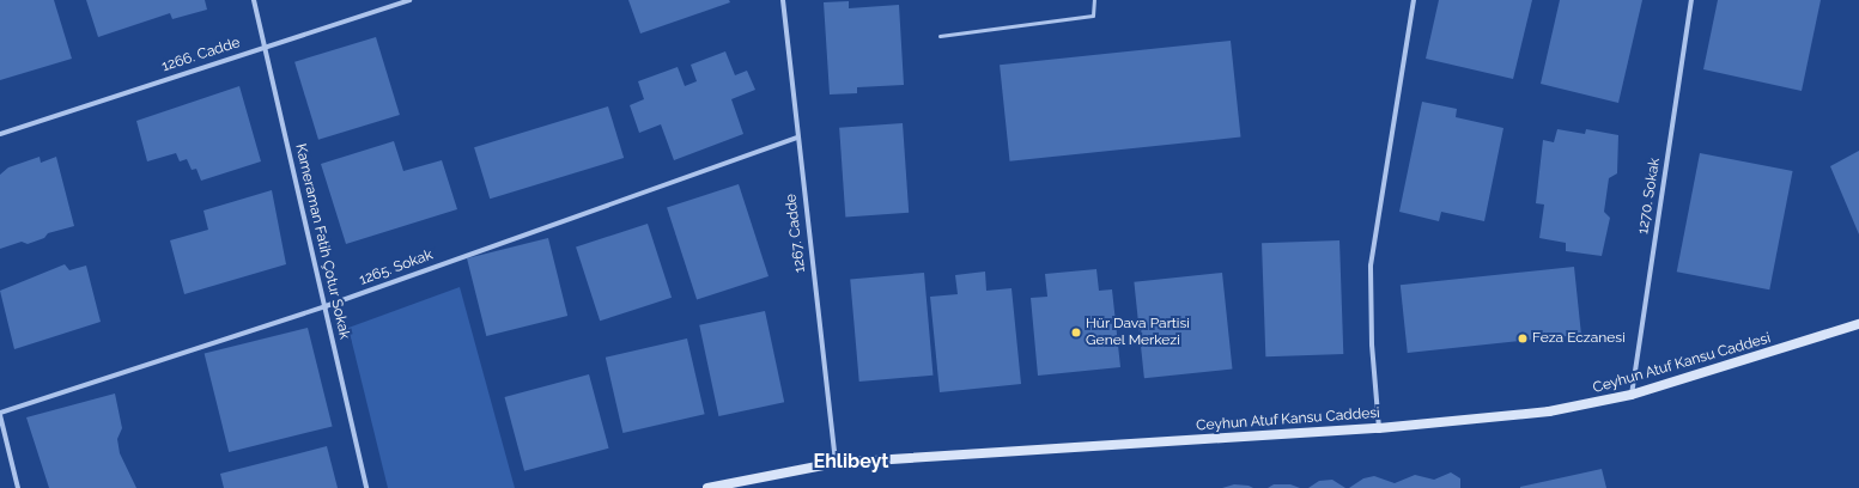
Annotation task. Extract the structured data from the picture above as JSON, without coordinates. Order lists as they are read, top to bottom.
{
  "streets": {
    "main road": ["Ceyhun Atuf Kansu Caddesi"],
    "street": [
      "1266. Cadde",
      "1270. Sokak",
      "1267. Cadde",
      "Kameraman Fatih Çotur Sokak",
      "1265. Sokak"
    ]
  },
  "crossings": [
    ["1266. Cadde", "Kameraman Fatih Çotur Sokak"],
    ["1270. Sokak", "Ceyhun Atuf Kansu Caddesi"],
    ["1267. Cadde", "1265. Sokak"],
    ["1267. Cadde", "Ceyhun Atuf Kansu Caddesi"],
    ["Kameraman Fatih Çotur Sokak", "1265. Sokak"]
  ],
  "districts": ["Ehlibeyt"],
  "places": ["Hür Dava Partisi Genel Merkezi", "Feza Eczanesi"]
}
